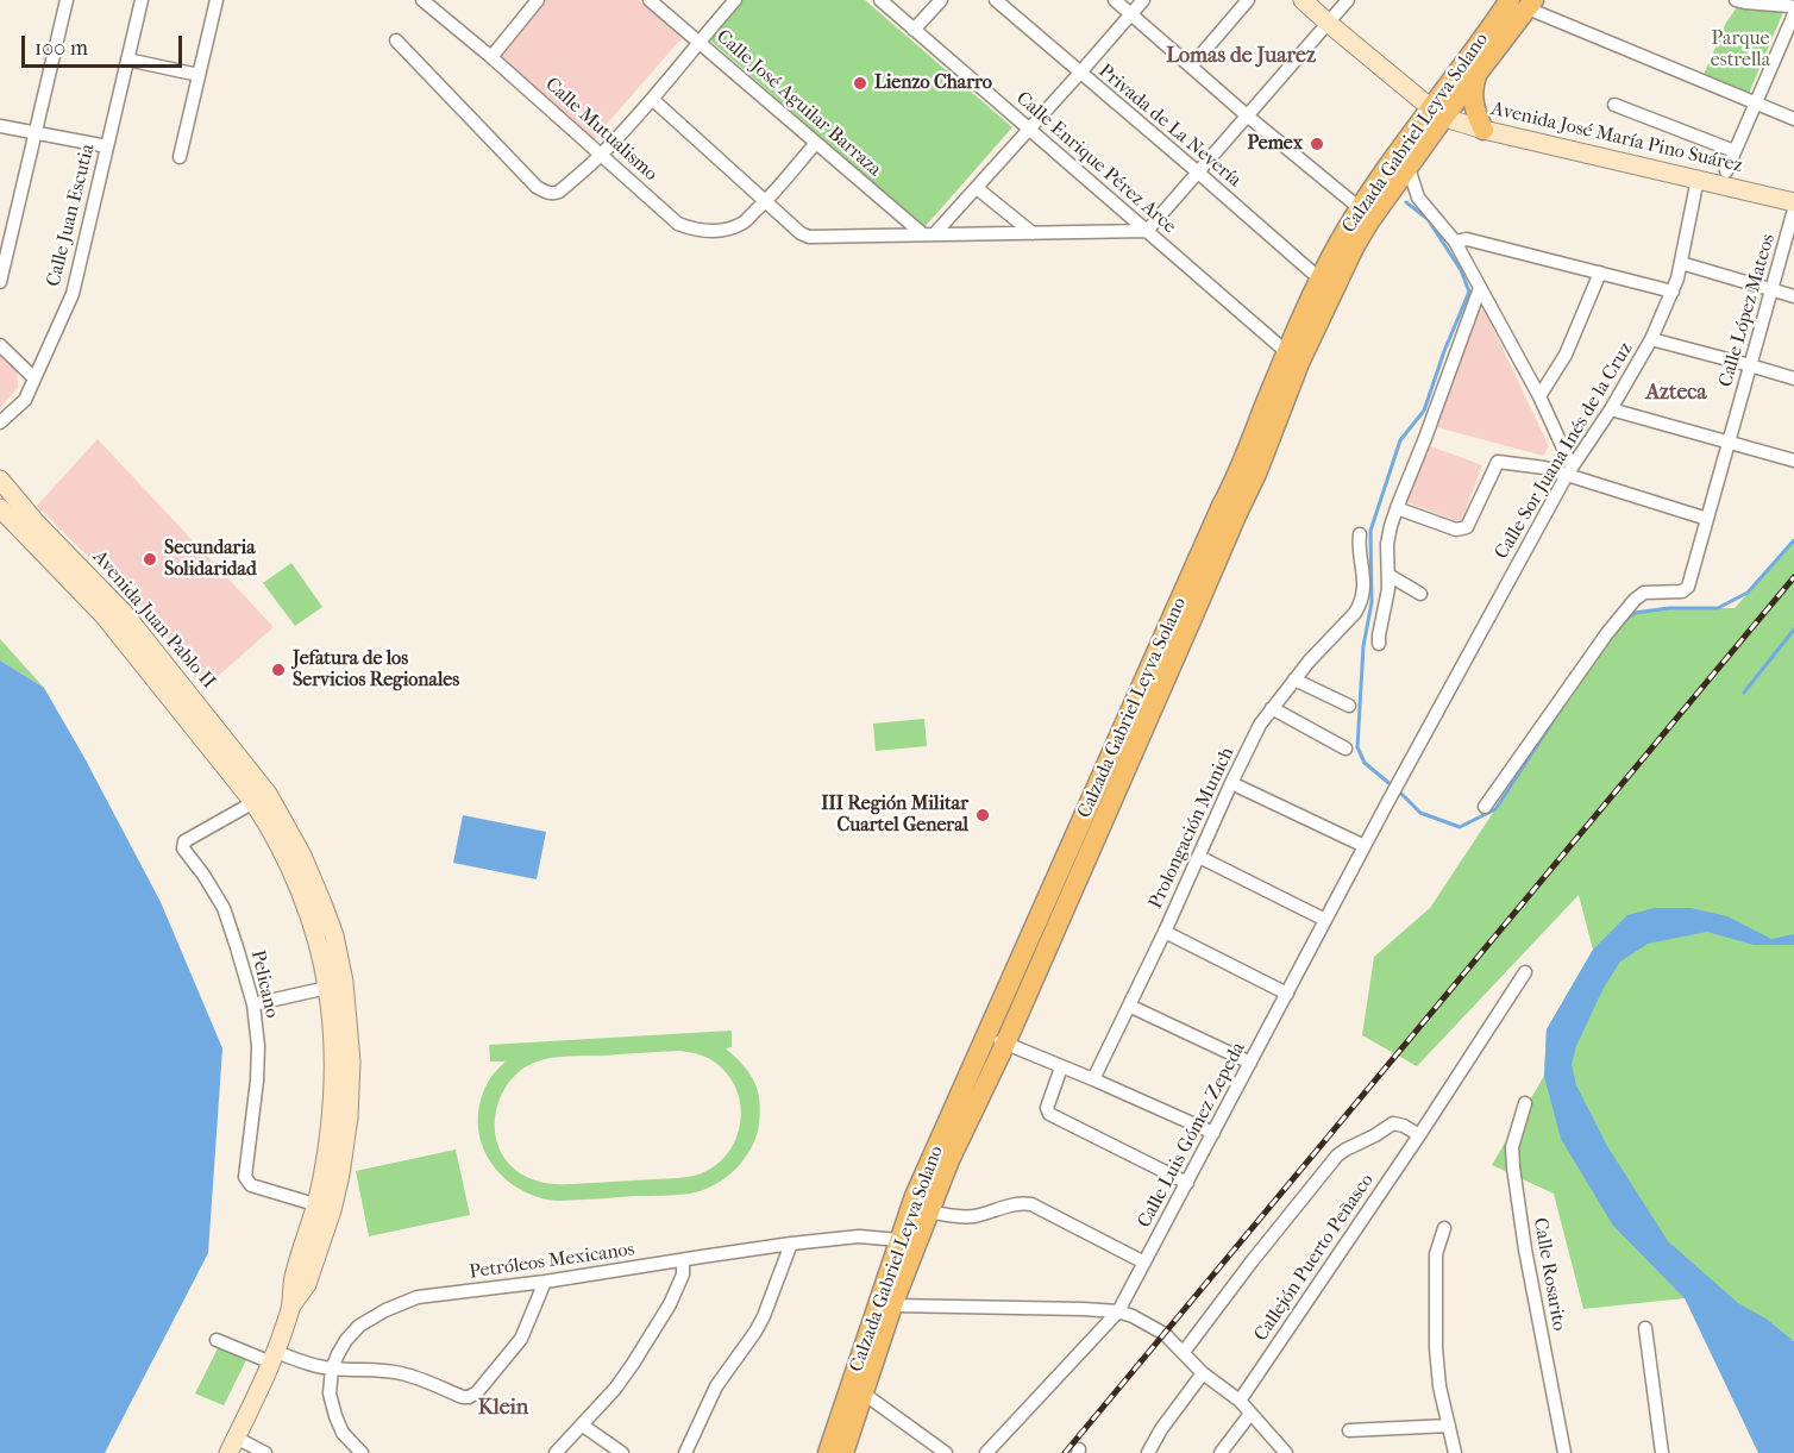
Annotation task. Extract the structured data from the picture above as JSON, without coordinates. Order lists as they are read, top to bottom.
{
  "streets": {
    "main road": ["Calzada Gabriel Leyva Solano", "Avenida José María Pino Suárez", "Avenida Juan Pablo II"],
    "street": [
      "Calle José Aguilar Barraza",
      "Privada de La Nevería",
      "Calle Mutualismo",
      "Calle Enrique Pérez Arce",
      "Calle Juan Escutia",
      "Calle López Mateos",
      "Calle Sor Juana Inés de la Cruz",
      "Prolongación Munich",
      "Pelicano",
      "Calle Luis Gómez Zepeda",
      "Callejón Puerto Peñasco",
      "Petróleos Mexicanos",
      "Calle Rosarito"
    ]
  },
  "crossings": [
    ["Calle José Aguilar Barraza", "Calle Mutualismo"],
    ["Privada de La Nevería", "Calzada Gabriel Leyva Solano"],
    ["Calzada Gabriel Leyva Solano", "Avenida José María Pino Suárez"],
    ["Calzada Gabriel Leyva Solano", "Calle Enrique Pérez Arce"],
    ["Calzada Gabriel Leyva Solano", "Petróleos Mexicanos"],
    ["Avenida José María Pino Suárez", "Calle Sor Juana Inés de la Cruz"],
    ["Calle Sor Juana Inés de la Cruz", "Calle Luis Gómez Zepeda"],
    ["Avenida Juan Pablo II", "Pelicano"]
  ],
  "districts": ["Lomas de Juarez", "Azteca", "Klein"],
  "parks": ["Parque estrella"],
  "places": [
    "Lienzo Charro",
    "Pemex",
    "Secundaria Solidaridad",
    "Jefatura de los Servicios Regionales",
    "III Región Militar Cuartel General"
  ],
  "scale_bar": "100 m"
}
